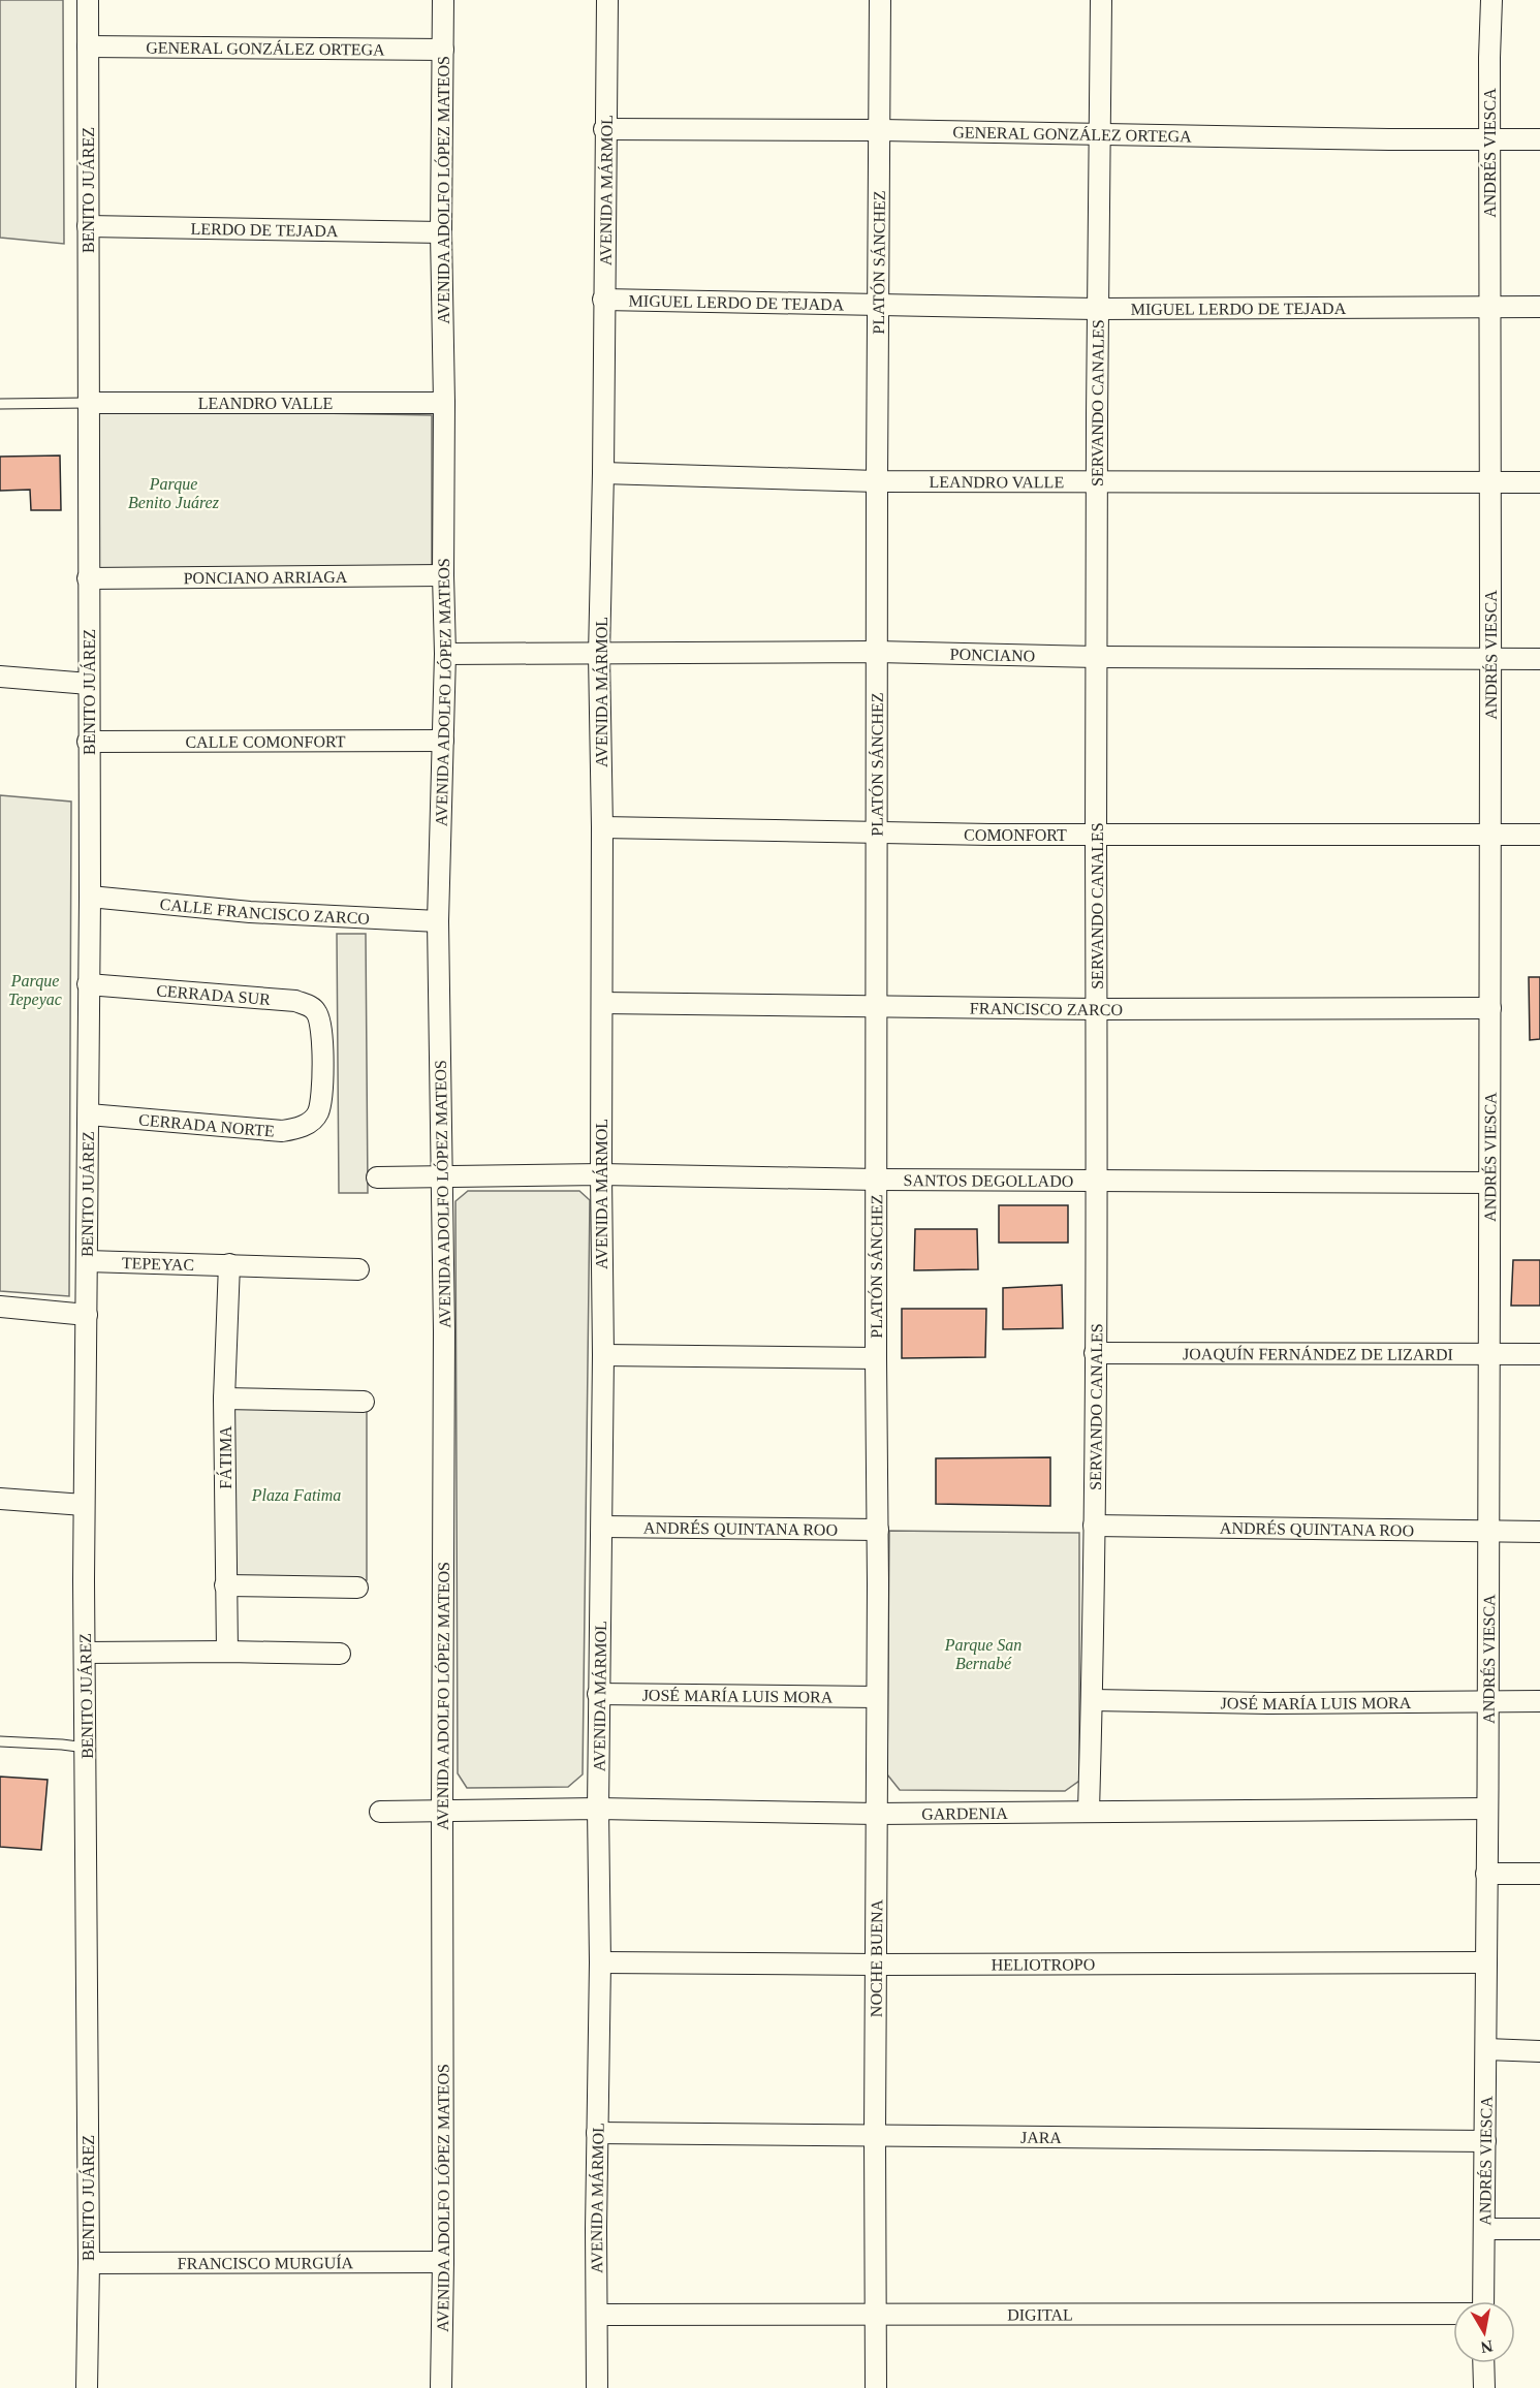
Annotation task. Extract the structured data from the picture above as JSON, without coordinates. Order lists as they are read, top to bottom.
{
  "streets": {
    "street": [
      "GENERAL GONZÁLEZ ORTEGA",
      "ANDRÉS VIESCA",
      "BENITO JUÁREZ",
      "AVENIDA ADOLFO LÓPEZ MATEOS",
      "AVENIDA MÁRMOL",
      "LERDO DE TEJADA",
      "PLATÓN SÁNCHEZ",
      "MIGUEL LERDO DE TEJADA",
      "LEANDRO VALLE",
      "SERVANDO CANALES",
      "PONCIANO ARRIAGA",
      "PONCIANO",
      "CALLE COMONFORT",
      "COMONFORT",
      "CALLE FRANCISCO ZARCO",
      "CERRADA SUR",
      "FRANCISCO ZARCO",
      "CERRADA NORTE",
      "SANTOS DEGOLLADO",
      "TEPEYAC",
      "JOAQUÍN FERNÁNDEZ DE LIZARDI",
      "FÁTIMA",
      "ANDRÉS QUINTANA ROO",
      "JOSÉ MARÍA LUIS MORA",
      "GARDENIA",
      "NOCHE BUENA",
      "HELIOTROPO",
      "JARA",
      "FRANCISCO MURGUÍA",
      "DIGITAL"
    ]
  },
  "crossings": [
    ["GENERAL GONZÁLEZ ORTEGA", "ANDRÉS VIESCA"],
    ["GENERAL GONZÁLEZ ORTEGA", "BENITO JUÁREZ"],
    ["GENERAL GONZÁLEZ ORTEGA", "AVENIDA ADOLFO LÓPEZ MATEOS"],
    ["GENERAL GONZÁLEZ ORTEGA", "AVENIDA MÁRMOL"],
    ["GENERAL GONZÁLEZ ORTEGA", "PLATÓN SÁNCHEZ"],
    ["GENERAL GONZÁLEZ ORTEGA", "SERVANDO CANALES"],
    ["ANDRÉS VIESCA", "MIGUEL LERDO DE TEJADA"],
    ["ANDRÉS VIESCA", "LEANDRO VALLE"],
    ["ANDRÉS VIESCA", "PONCIANO"],
    ["ANDRÉS VIESCA", "COMONFORT"],
    ["ANDRÉS VIESCA", "FRANCISCO ZARCO"],
    ["ANDRÉS VIESCA", "SANTOS DEGOLLADO"],
    ["ANDRÉS VIESCA", "JOAQUÍN FERNÁNDEZ DE LIZARDI"],
    ["ANDRÉS VIESCA", "ANDRÉS QUINTANA ROO"],
    ["ANDRÉS VIESCA", "JOSÉ MARÍA LUIS MORA"],
    ["ANDRÉS VIESCA", "GARDENIA"],
    ["ANDRÉS VIESCA", "HELIOTROPO"],
    ["ANDRÉS VIESCA", "JARA"],
    ["BENITO JUÁREZ", "LERDO DE TEJADA"],
    ["BENITO JUÁREZ", "LEANDRO VALLE"],
    ["BENITO JUÁREZ", "PONCIANO ARRIAGA"],
    ["BENITO JUÁREZ", "CALLE COMONFORT"],
    ["BENITO JUÁREZ", "CALLE FRANCISCO ZARCO"],
    ["BENITO JUÁREZ", "CERRADA SUR"],
    ["BENITO JUÁREZ", "CERRADA NORTE"],
    ["BENITO JUÁREZ", "TEPEYAC"],
    ["BENITO JUÁREZ", "FRANCISCO MURGUÍA"],
    ["AVENIDA ADOLFO LÓPEZ MATEOS", "LERDO DE TEJADA"],
    ["AVENIDA ADOLFO LÓPEZ MATEOS", "LEANDRO VALLE"],
    ["AVENIDA ADOLFO LÓPEZ MATEOS", "PONCIANO ARRIAGA"],
    ["AVENIDA ADOLFO LÓPEZ MATEOS", "PONCIANO"],
    ["AVENIDA ADOLFO LÓPEZ MATEOS", "CALLE COMONFORT"],
    ["AVENIDA ADOLFO LÓPEZ MATEOS", "CALLE FRANCISCO ZARCO"],
    ["AVENIDA ADOLFO LÓPEZ MATEOS", "SANTOS DEGOLLADO"],
    ["AVENIDA ADOLFO LÓPEZ MATEOS", "GARDENIA"],
    ["AVENIDA ADOLFO LÓPEZ MATEOS", "FRANCISCO MURGUÍA"],
    ["AVENIDA MÁRMOL", "MIGUEL LERDO DE TEJADA"],
    ["AVENIDA MÁRMOL", "LEANDRO VALLE"],
    ["AVENIDA MÁRMOL", "PONCIANO"],
    ["AVENIDA MÁRMOL", "COMONFORT"],
    ["AVENIDA MÁRMOL", "FRANCISCO ZARCO"],
    ["AVENIDA MÁRMOL", "SANTOS DEGOLLADO"],
    ["AVENIDA MÁRMOL", "ANDRÉS QUINTANA ROO"],
    ["AVENIDA MÁRMOL", "JOSÉ MARÍA LUIS MORA"],
    ["AVENIDA MÁRMOL", "GARDENIA"],
    ["AVENIDA MÁRMOL", "HELIOTROPO"],
    ["AVENIDA MÁRMOL", "JARA"],
    ["AVENIDA MÁRMOL", "DIGITAL"],
    ["PLATÓN SÁNCHEZ", "MIGUEL LERDO DE TEJADA"],
    ["PLATÓN SÁNCHEZ", "LEANDRO VALLE"],
    ["PLATÓN SÁNCHEZ", "PONCIANO"],
    ["PLATÓN SÁNCHEZ", "COMONFORT"],
    ["PLATÓN SÁNCHEZ", "FRANCISCO ZARCO"],
    ["PLATÓN SÁNCHEZ", "SANTOS DEGOLLADO"],
    ["PLATÓN SÁNCHEZ", "ANDRÉS QUINTANA ROO"],
    ["PLATÓN SÁNCHEZ", "NOCHE BUENA"],
    ["MIGUEL LERDO DE TEJADA", "SERVANDO CANALES"],
    ["LEANDRO VALLE", "SERVANDO CANALES"],
    ["SERVANDO CANALES", "PONCIANO"],
    ["SERVANDO CANALES", "COMONFORT"],
    ["SERVANDO CANALES", "FRANCISCO ZARCO"],
    ["SERVANDO CANALES", "SANTOS DEGOLLADO"],
    ["SERVANDO CANALES", "JOAQUÍN FERNÁNDEZ DE LIZARDI"],
    ["SERVANDO CANALES", "ANDRÉS QUINTANA ROO"],
    ["SERVANDO CANALES", "JOSÉ MARÍA LUIS MORA"],
    ["SERVANDO CANALES", "GARDENIA"],
    ["CERRADA SUR", "CERRADA NORTE"],
    ["TEPEYAC", "FÁTIMA"],
    ["ANDRÉS QUINTANA ROO", "NOCHE BUENA"],
    ["JOSÉ MARÍA LUIS MORA", "NOCHE BUENA"],
    ["GARDENIA", "NOCHE BUENA"],
    ["NOCHE BUENA", "HELIOTROPO"],
    ["NOCHE BUENA", "JARA"],
    ["NOCHE BUENA", "DIGITAL"]
  ],
  "parks": [
    "Parque Benito Juárez",
    "Parque Tepeyac",
    "Plaza Fatima",
    "Parque San Bernabé"
  ],
  "north": "bottom"
}
